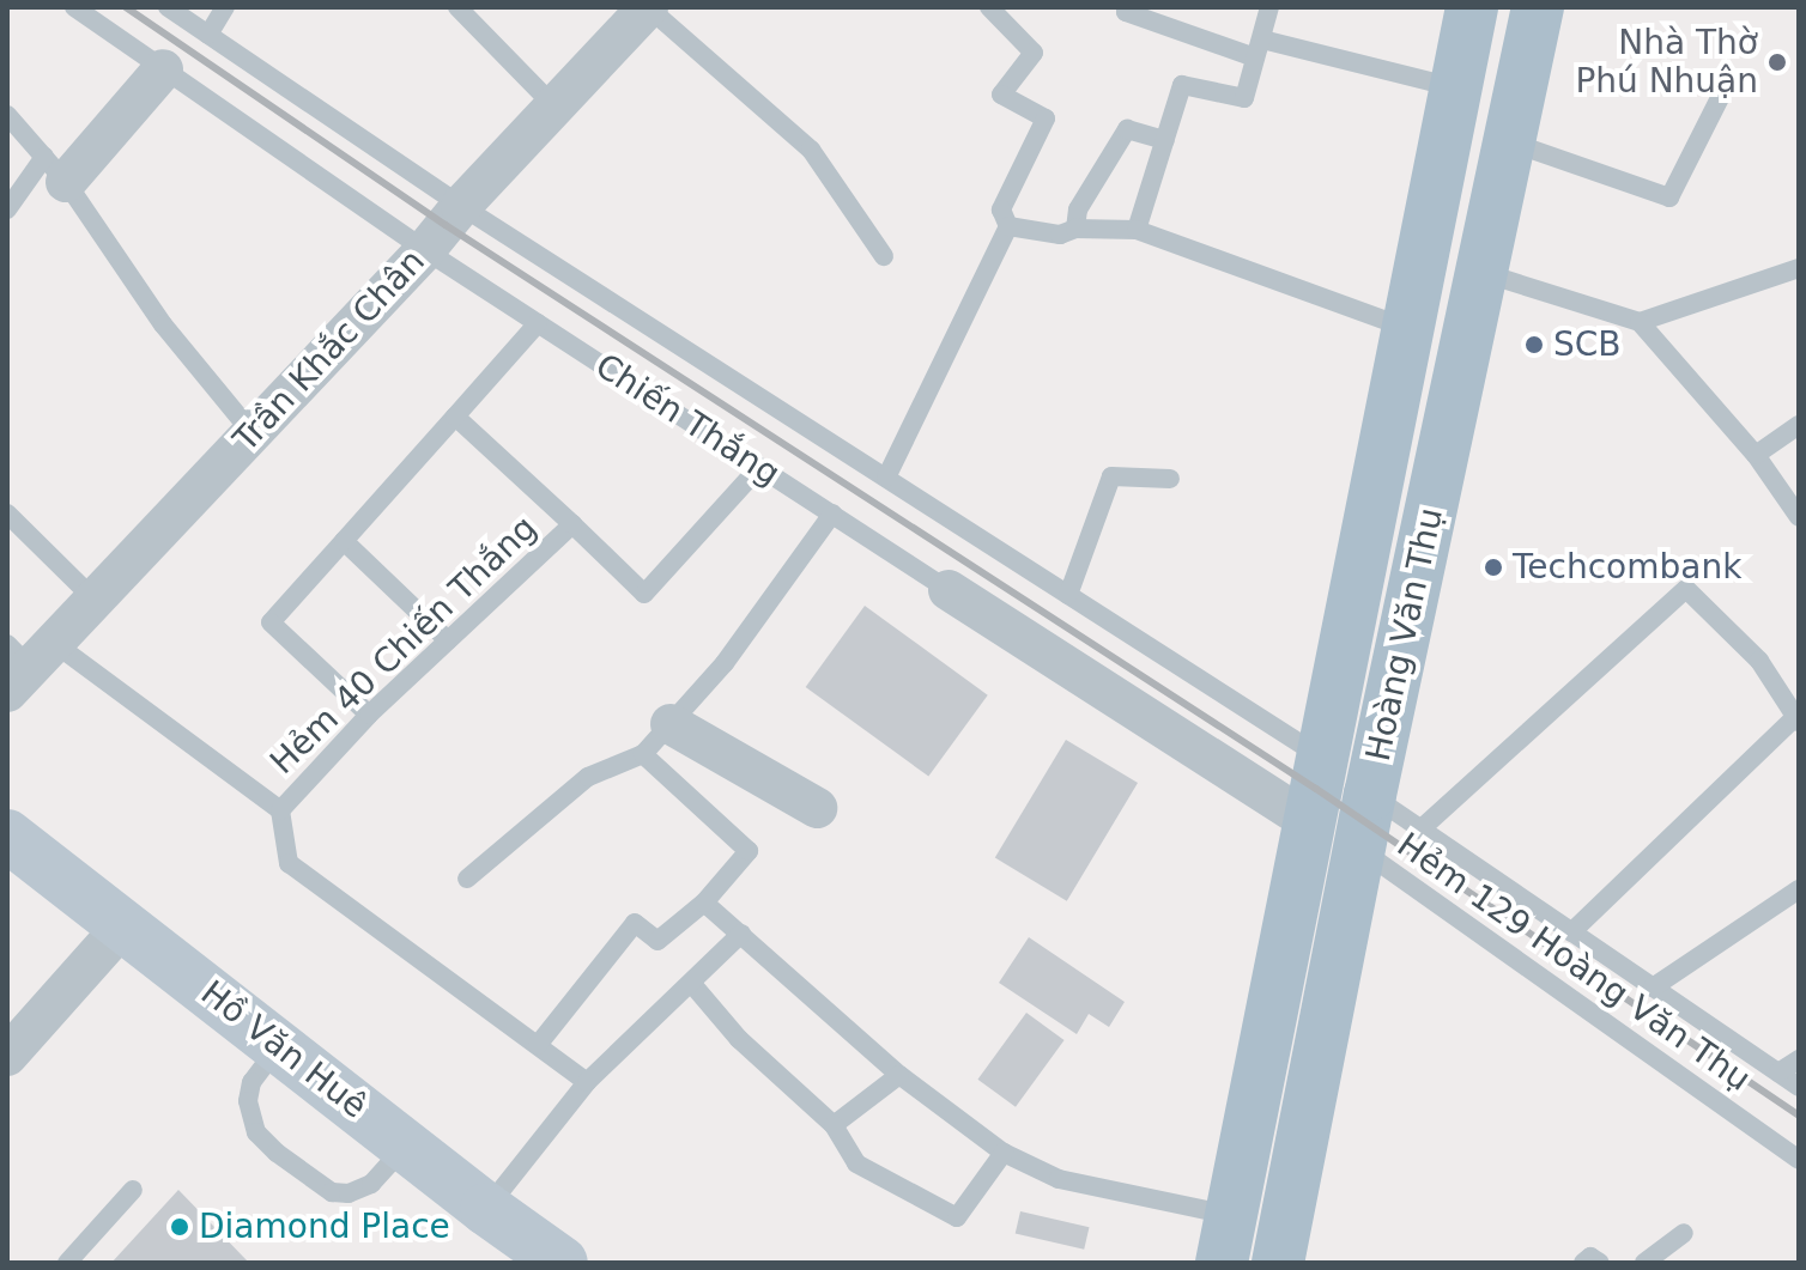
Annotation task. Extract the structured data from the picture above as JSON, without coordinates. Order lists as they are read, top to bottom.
{
  "streets": {
    "main road": ["Hoàng Văn Thụ", "Hồ Văn Huê"],
    "street": ["Trần Khắc Chân", "Chiến Thắng"],
    "lane": ["Hẻm 40 Chiến Thắng", "Hẻm 129 Hoàng Văn Thụ"]
  },
  "crossings": [
    ["Trần Khắc Chân", "Chiến Thắng"],
    ["Chiến Thắng", "Hoàng Văn Thụ"],
    ["Chiến Thắng", "Hẻm 40 Chiến Thắng"],
    ["Hoàng Văn Thụ", "Hẻm 129 Hoàng Văn Thụ"]
  ],
  "places": [
    "Nhà Thờ Phú Nhuận",
    "SCB",
    "Techcombank",
    "Diamond Place"
  ]
}
